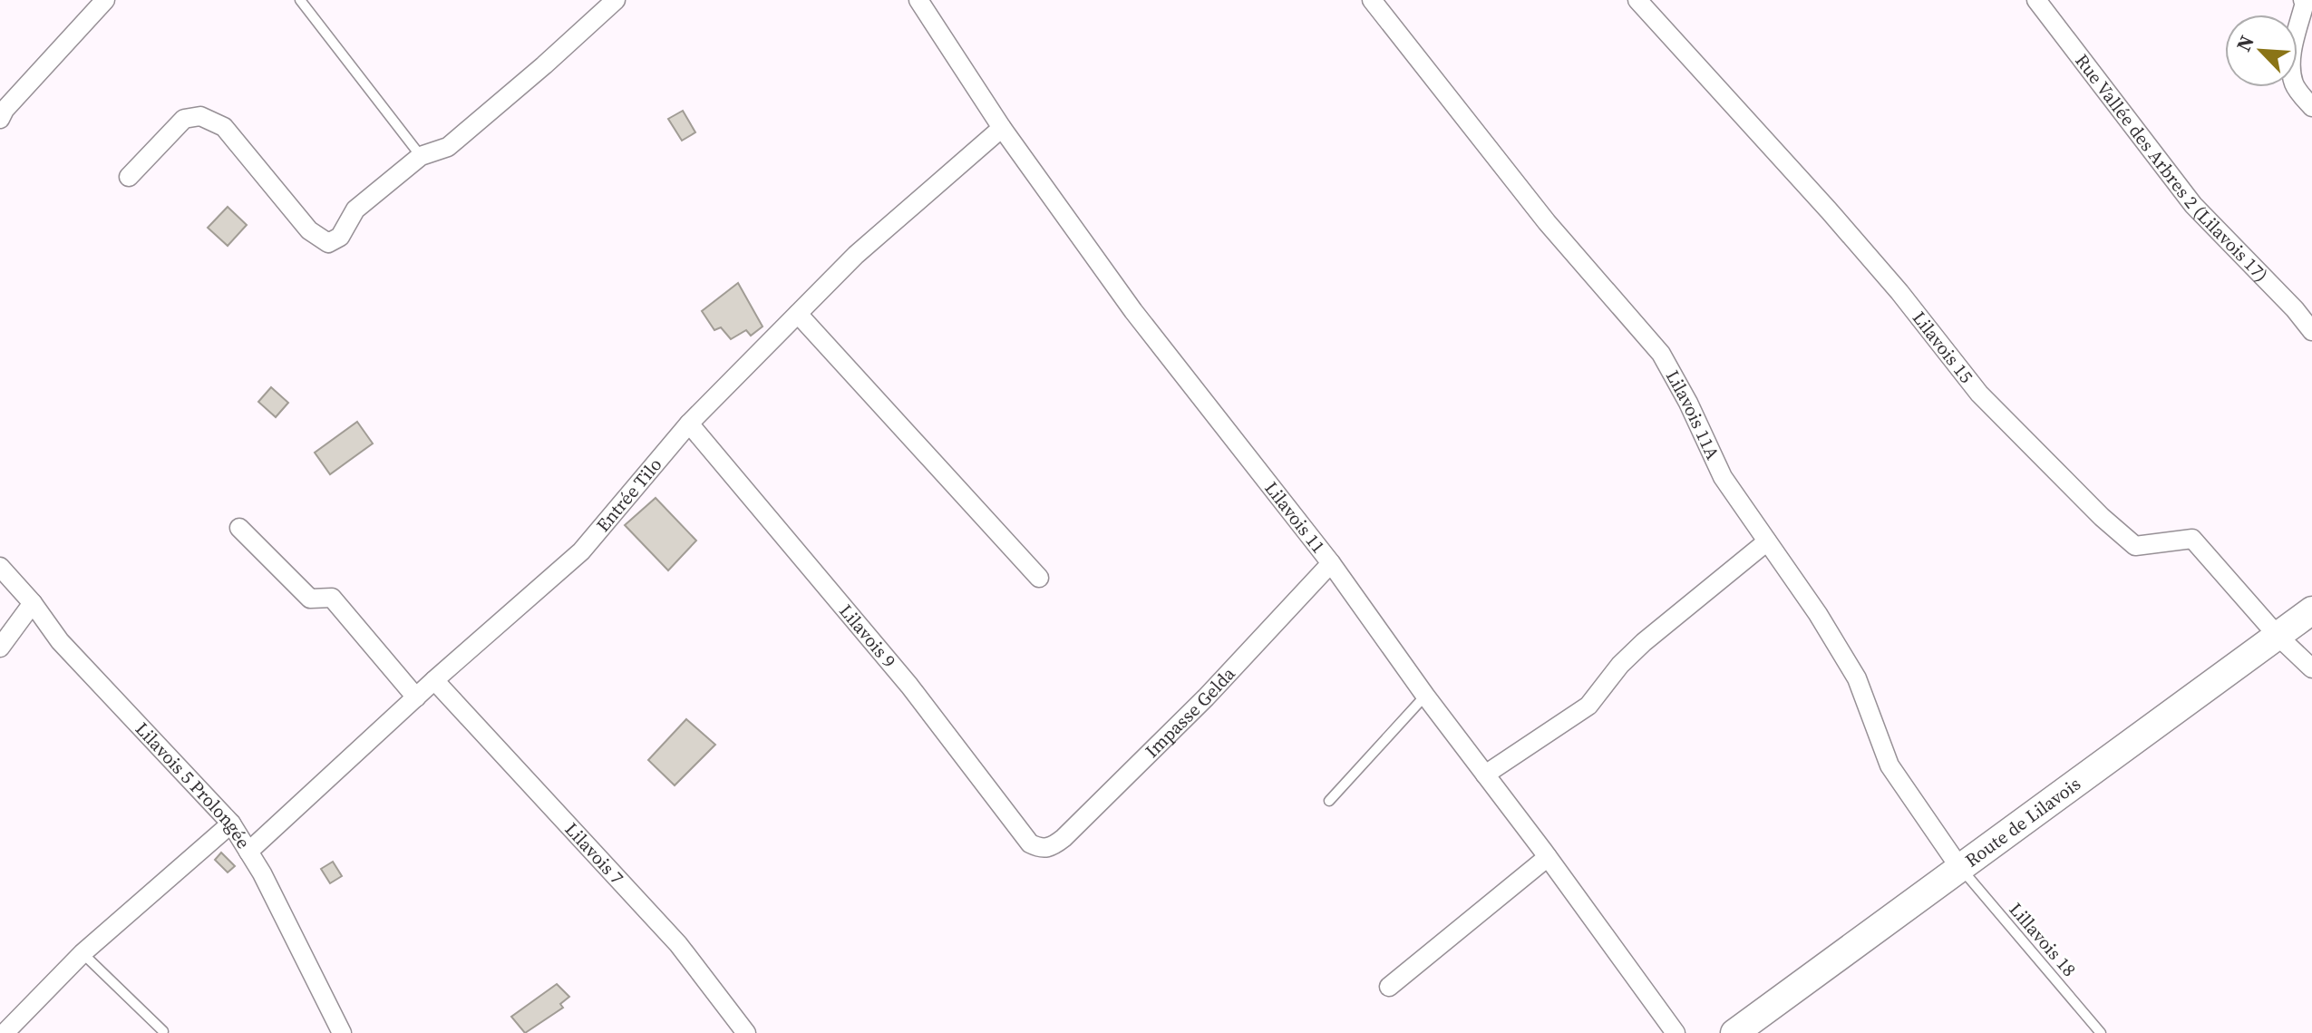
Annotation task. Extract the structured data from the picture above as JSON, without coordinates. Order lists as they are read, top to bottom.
{
  "streets": {
    "main road": ["Route de Lilavois"],
    "street": [
      "Rue Vallée des Arbres 2 (Lilavois 17)",
      "Lilavois 15",
      "Lilavois 11A",
      "Entrée Tilo",
      "Lilavois 11",
      "Lilavois 9",
      "Impasse Gelda",
      "Lilavois 5 Prolongée",
      "Lilavois 7"
    ],
    "lane": ["Lillavois 18"]
  },
  "crossings": [
    ["Lilavois 15", "Route de Lilavois"],
    ["Lilavois 11A", "Route de Lilavois"],
    ["Lilavois 11A", "Lillavois 18"],
    ["Entrée Tilo", "Lilavois 11"],
    ["Entrée Tilo", "Lilavois 9"],
    ["Entrée Tilo", "Lilavois 5 Prolongée"],
    ["Entrée Tilo", "Lilavois 7"],
    ["Lilavois 11", "Impasse Gelda"],
    ["Lilavois 9", "Impasse Gelda"],
    ["Route de Lilavois", "Lillavois 18"]
  ],
  "north": "top left"
}
